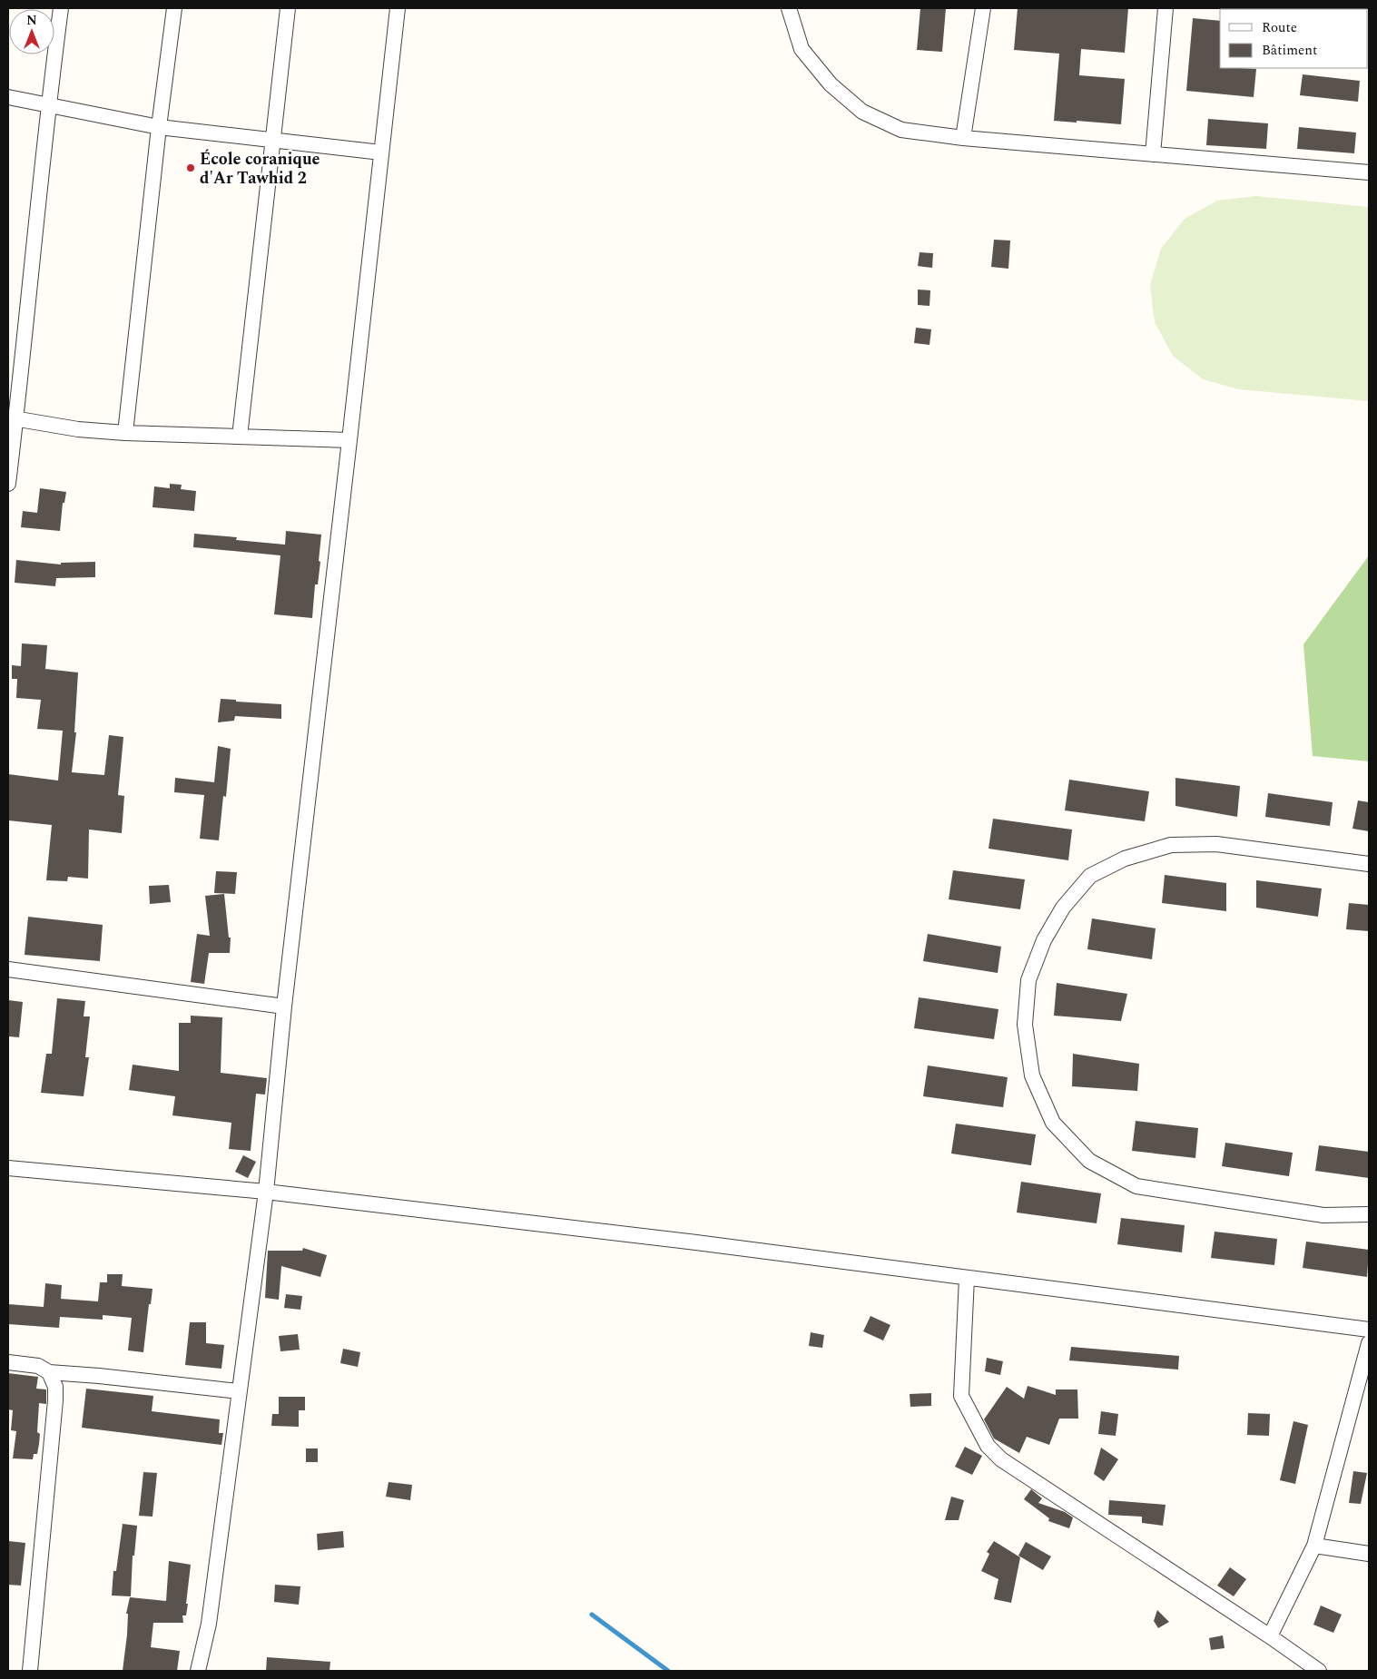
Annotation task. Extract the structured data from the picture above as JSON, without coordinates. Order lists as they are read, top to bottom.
{
  "places": ["École coranique d'Ar Tawhid 2"],
  "legend": ["Route", "Bâtiment"],
  "north": "top"
}
